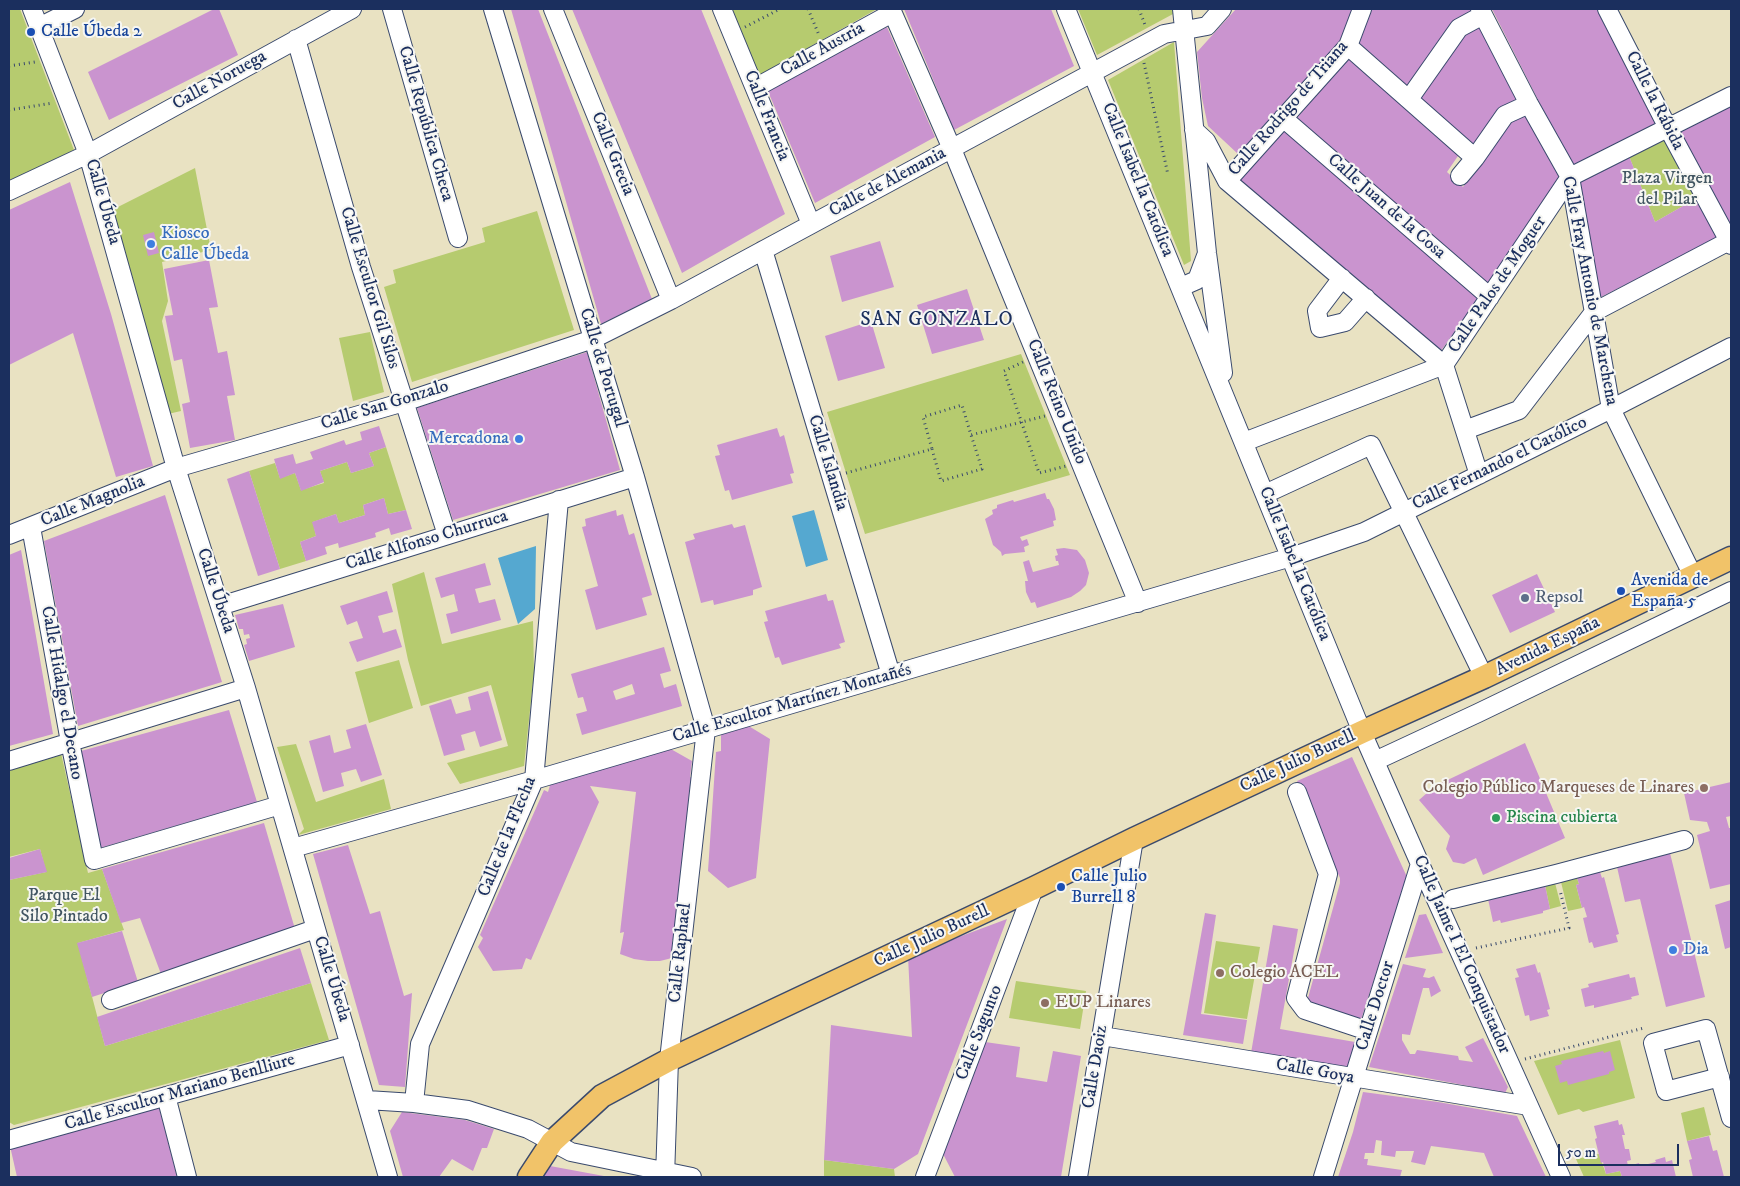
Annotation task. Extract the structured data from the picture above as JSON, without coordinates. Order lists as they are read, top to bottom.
{
  "streets": {
    "main road": ["Avenida España", "Calle Julio Burell"],
    "street": [
      "Calle Austria",
      "Calle Noruega",
      "Calle la Rábida",
      "Calle Rodrigo de Triana",
      "Calle Francia",
      "Calle República Checa",
      "Calle Grecia",
      "Calle Isabel la Católica",
      "Calle de Alemania",
      "Calle Úbeda",
      "Calle Juan de la Cosa",
      "Calle Palos de Moguer",
      "Calle Escultor Gil Silos",
      "Calle Fray Antonio de Marchena",
      "Calle de Portugal",
      "Calle Reino Unido",
      "Calle San Gonzalo",
      "Calle Islandia",
      "Calle Fernando el Católico",
      "Calle Magnolia",
      "Calle Alfonso Churruca",
      "Calle Hidalgo el Decano",
      "Calle Escultor Martínez Montañés",
      "Calle de la Flecha",
      "Calle Raphael",
      "Calle Jaime I El Conquistador",
      "Calle Doctor",
      "Calle Sagunto",
      "Calle Daoiz",
      "Calle Goya",
      "Calle Escultor Mariano Benlliure"
    ]
  },
  "crossings": [
    ["Calle Austria", "Calle Francia"],
    ["Calle Austria", "Calle Reino Unido"],
    ["Calle Noruega", "Calle Úbeda"],
    ["Calle Noruega", "Calle Escultor Gil Silos"],
    ["Calle la Rábida", "Calle Palos de Moguer"],
    ["Calle Rodrigo de Triana", "Calle Juan de la Cosa"],
    ["Calle Francia", "Calle de Alemania"],
    ["Calle Grecia", "Calle de Alemania"],
    ["Calle Isabel la Católica", "Calle de Alemania"],
    ["Calle Isabel la Católica", "Calle Palos de Moguer"],
    ["Calle Isabel la Católica", "Calle Fernando el Católico"],
    ["Calle Isabel la Católica", "Avenida España"],
    ["Calle Isabel la Católica", "Calle Escultor Martínez Montañés"],
    ["Calle Isabel la Católica", "Calle Julio Burell"],
    ["Calle Isabel la Católica", "Calle Jaime I El Conquistador"],
    ["Calle de Alemania", "Calle de Portugal"],
    ["Calle de Alemania", "Calle Reino Unido"],
    ["Calle de Alemania", "Calle San Gonzalo"],
    ["Calle de Alemania", "Calle Islandia"],
    ["Calle Úbeda", "Calle San Gonzalo"],
    ["Calle Úbeda", "Calle Magnolia"],
    ["Calle Úbeda", "Calle Alfonso Churruca"],
    ["Calle Úbeda", "Calle Hidalgo el Decano"],
    ["Calle Úbeda", "Calle Escultor Martínez Montañés"],
    ["Calle Úbeda", "Calle Escultor Mariano Benlliure"],
    ["Calle Juan de la Cosa", "Calle Palos de Moguer"],
    ["Calle Palos de Moguer", "Calle Fray Antonio de Marchena"],
    ["Calle Escultor Gil Silos", "Calle San Gonzalo"],
    ["Calle Escultor Gil Silos", "Calle Alfonso Churruca"],
    ["Calle Fray Antonio de Marchena", "Calle Fernando el Católico"],
    ["Calle Fray Antonio de Marchena", "Avenida España"],
    ["Calle de Portugal", "Calle San Gonzalo"],
    ["Calle de Portugal", "Calle Alfonso Churruca"],
    ["Calle de Portugal", "Calle Escultor Martínez Montañés"],
    ["Calle de Portugal", "Calle Raphael"],
    ["Calle Reino Unido", "Calle Escultor Martínez Montañés"],
    ["Calle San Gonzalo", "Calle Magnolia"],
    ["Calle Islandia", "Calle Escultor Martínez Montañés"],
    ["Calle Fernando el Católico", "Calle Escultor Martínez Montañés"],
    ["Calle Magnolia", "Calle Hidalgo el Decano"],
    ["Calle Alfonso Churruca", "Calle de la Flecha"],
    ["Avenida España", "Calle Julio Burell"],
    ["Avenida España", "Calle Jaime I El Conquistador"],
    ["Calle Escultor Martínez Montañés", "Calle de la Flecha"],
    ["Calle Escultor Martínez Montañés", "Calle Raphael"],
    ["Calle Julio Burell", "Calle Raphael"],
    ["Calle Julio Burell", "Calle Jaime I El Conquistador"],
    ["Calle Julio Burell", "Calle Sagunto"],
    ["Calle Julio Burell", "Calle Daoiz"],
    ["Calle Jaime I El Conquistador", "Calle Doctor"],
    ["Calle Jaime I El Conquistador", "Calle Goya"],
    ["Calle Doctor", "Calle Goya"],
    ["Calle Daoiz", "Calle Goya"]
  ],
  "districts": ["SAN GONZALO"],
  "parks": ["Plaza Virgen del Pilar", "Parque El Silo Pintado"],
  "places": [
    "Calle Úbeda 2",
    "Kiosco Calle Úbeda",
    "Mercadona",
    "Avenida de España 5",
    "Repsol",
    "Colegio Público Marqueses de Linares",
    "Piscina cubierta",
    "Calle Julio Burrell 8",
    "Dia",
    "Colegio ACEL",
    "EUP Linares"
  ],
  "scale_bar": "50 m"
}
